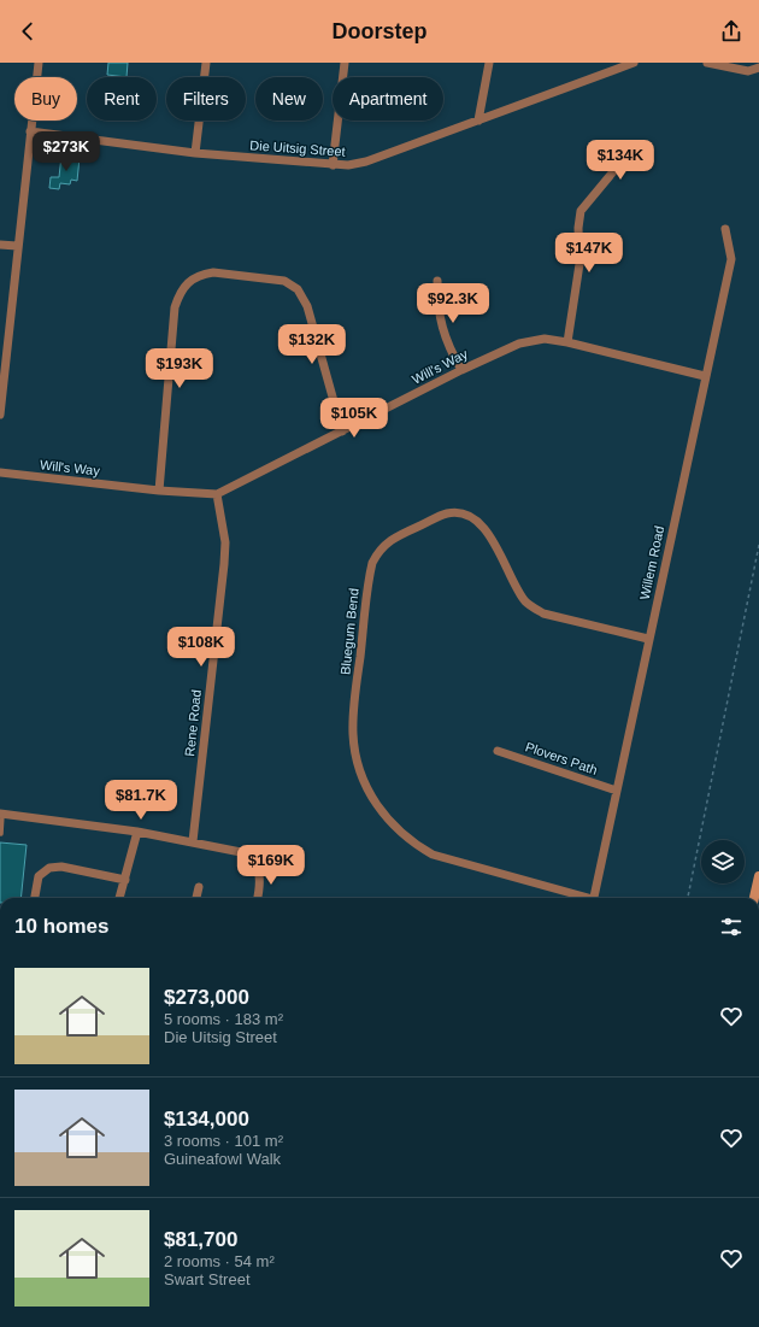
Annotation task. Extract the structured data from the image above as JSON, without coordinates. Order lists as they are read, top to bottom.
{
  "streets": {
    "street": [
      "Die Uitsig Street",
      "Will's Way",
      "Willem Road",
      "Bluegum Bend",
      "Rene Road",
      "Plovers Path"
    ]
  },
  "crossings": [
    ["Will's Way", "Willem Road"],
    ["Will's Way", "Rene Road"],
    ["Willem Road", "Bluegum Bend"],
    ["Willem Road", "Plovers Path"]
  ],
  "page": {
    "header": "Doorstep",
    "chip": [
      "Buy",
      "Rent",
      "Filters",
      "New",
      "Apartment"
    ],
    "price": [
      "$273K",
      "$134K",
      "$147K",
      "$92.3K",
      "$132K",
      "$193K",
      "$105K",
      "$108K",
      "$81.7K",
      "$169K"
    ],
    "heading": "10 homes",
    "list": [
      {
        "name": "$273,000",
        "note": "5 rooms · 183 m² · Die Uitsig Street"
      },
      {
        "name": "$134,000",
        "note": "3 rooms · 101 m² · Guineafowl Walk"
      },
      {
        "name": "$81,700",
        "note": "2 rooms · 54 m² · Swart Street"
      }
    ]
  }
}
